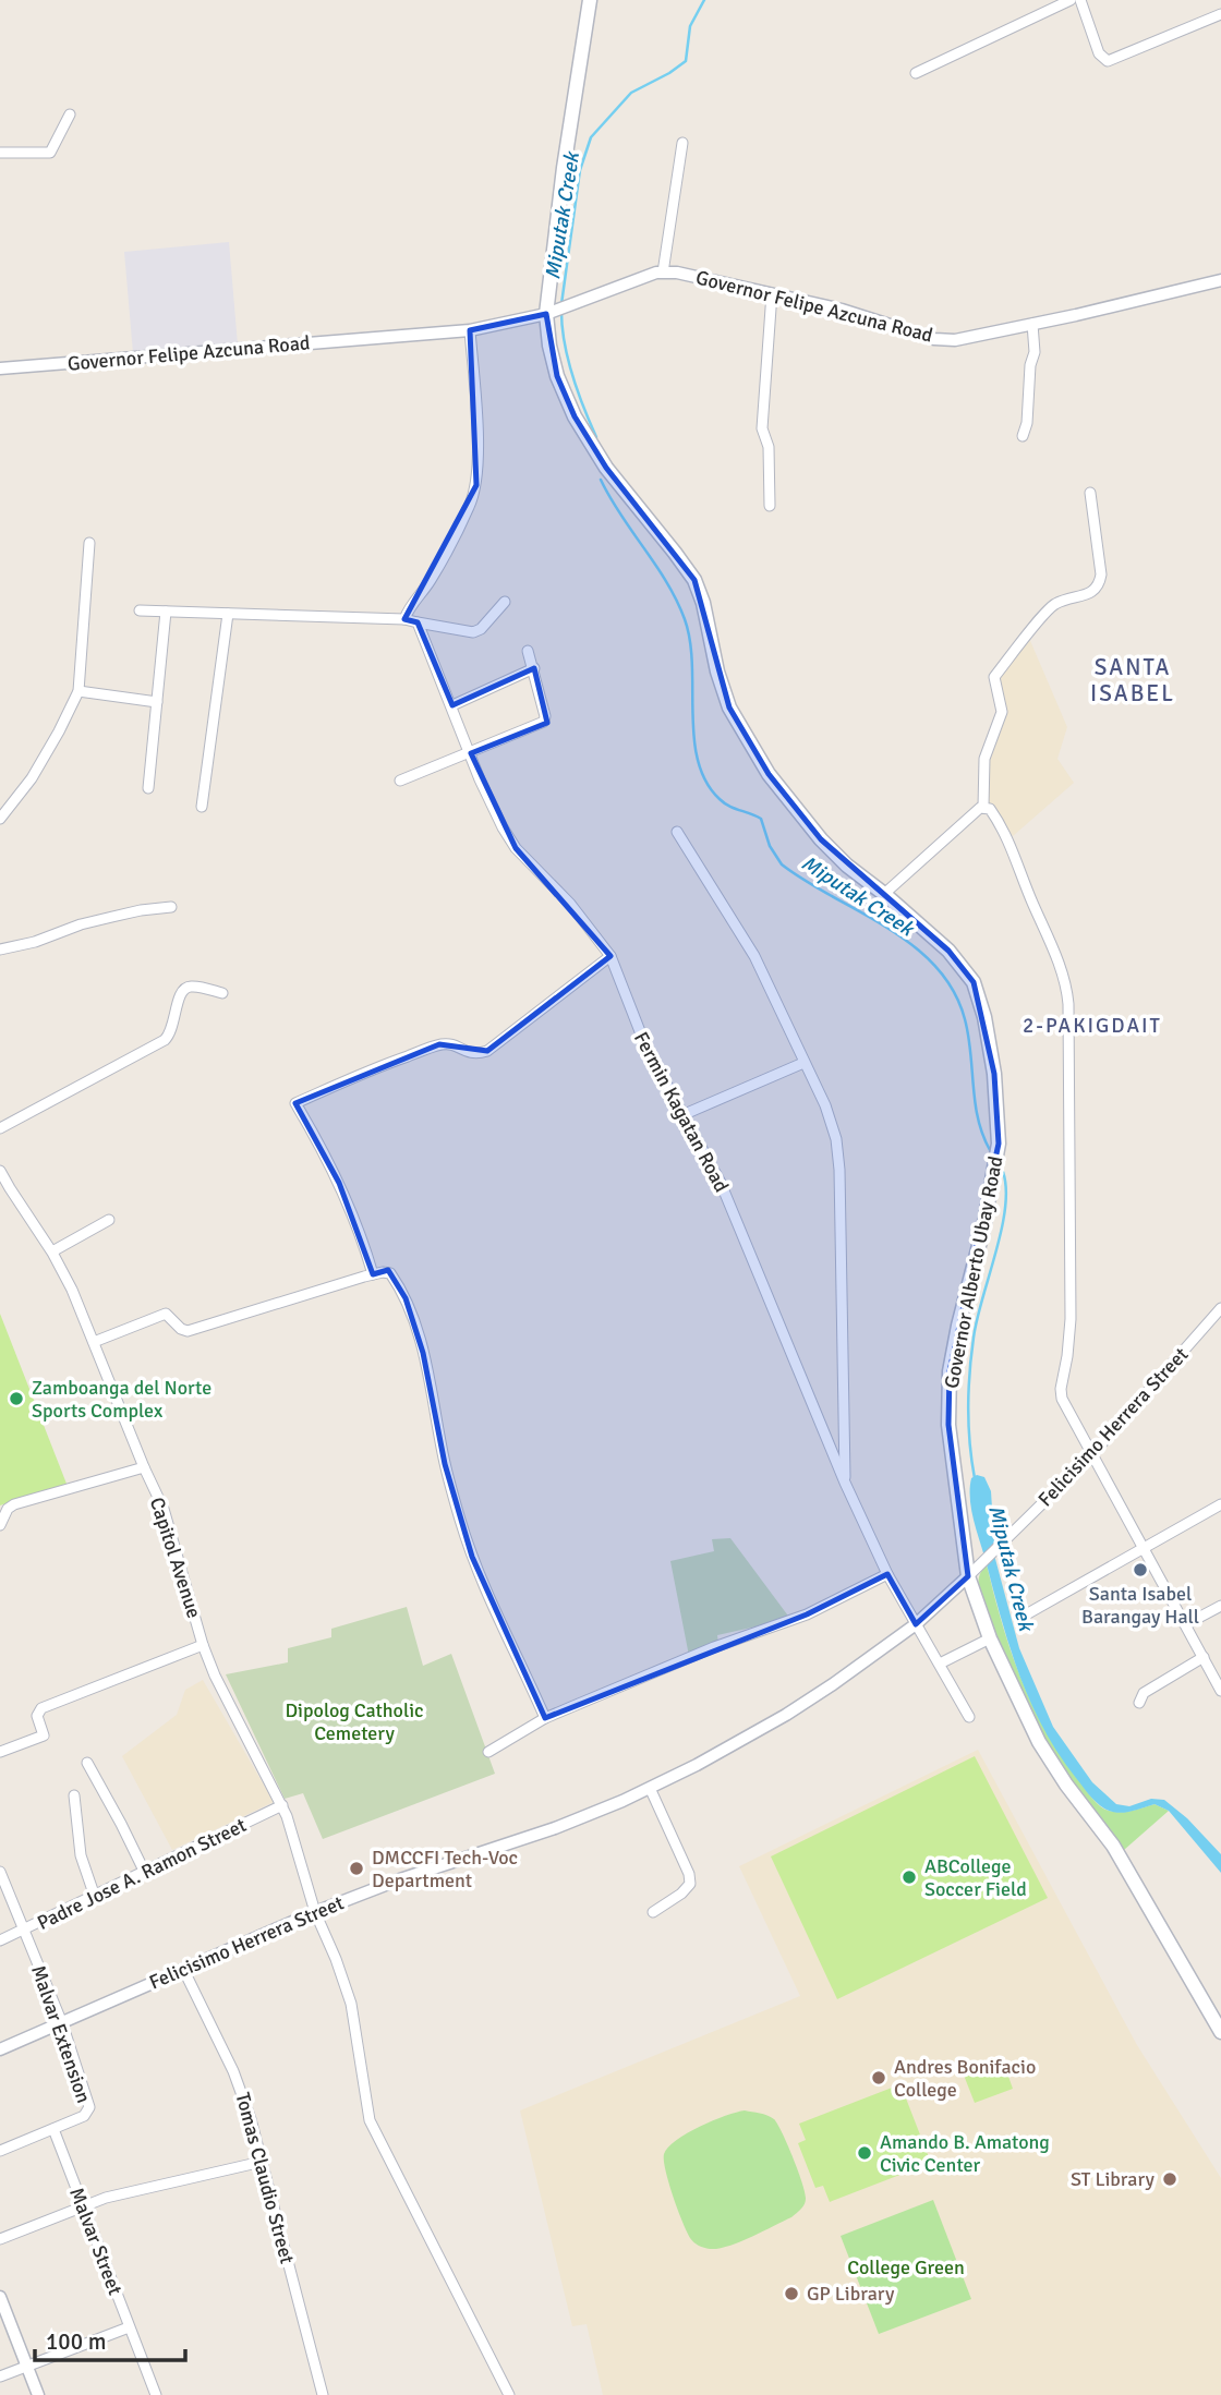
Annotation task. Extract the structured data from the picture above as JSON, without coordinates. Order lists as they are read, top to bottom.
{
  "streets": {
    "main road": ["Governor Alberto Ubay Road"],
    "street": [
      "Governor Felipe Azcuna Road",
      "Fermin Kagatan Road",
      "Felicisimo Herrera Street",
      "Capitol Avenue",
      "Padre Jose A. Ramon Street",
      "Malvar Extension",
      "Tomas Claudio Street",
      "Malvar Street"
    ]
  },
  "crossings": [
    ["Governor Felipe Azcuna Road", "Governor Alberto Ubay Road"],
    ["Fermin Kagatan Road", "Felicisimo Herrera Street"],
    ["Governor Alberto Ubay Road", "Felicisimo Herrera Street"],
    ["Felicisimo Herrera Street", "Capitol Avenue"],
    ["Felicisimo Herrera Street", "Malvar Extension"],
    ["Felicisimo Herrera Street", "Tomas Claudio Street"],
    ["Capitol Avenue", "Padre Jose A. Ramon Street"],
    ["Padre Jose A. Ramon Street", "Malvar Extension"],
    ["Malvar Extension", "Malvar Street"]
  ],
  "districts": ["SANTA ISABEL", "2-PAKIGDAIT"],
  "water": ["Miputak Creek"],
  "parks": ["Dipolog Catholic Cemetery", "College Green"],
  "places": [
    "Zamboanga del Norte Sports Complex",
    "Santa Isabel Barangay Hall",
    "DMCCFI Tech-Voc Department",
    "ABCollege Soccer Field",
    "Andres Bonifacio College",
    "Amando B. Amatong Civic Center",
    "ST Library",
    "GP Library"
  ],
  "scale_bar": "100 m"
}
